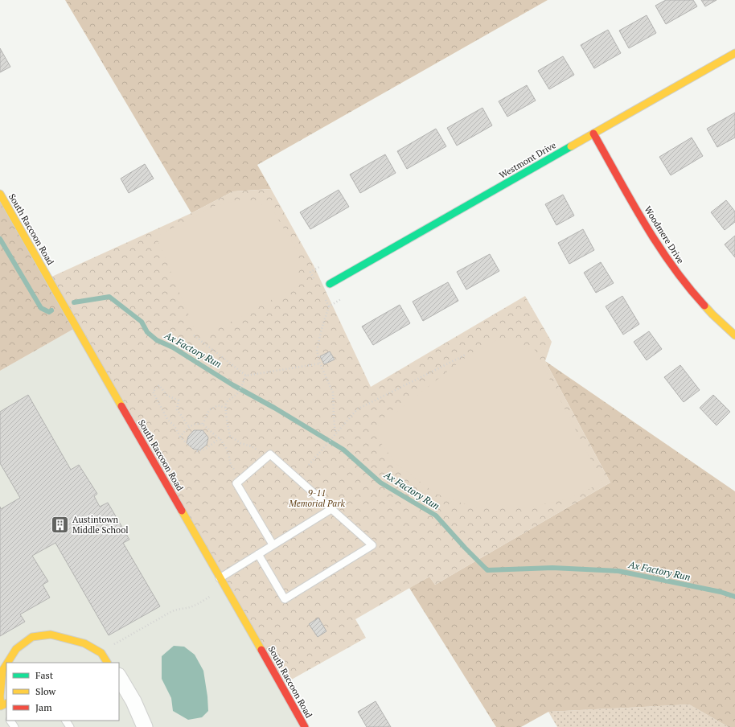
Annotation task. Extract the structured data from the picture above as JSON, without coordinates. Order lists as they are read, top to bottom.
{
  "streets": {
    "street": ["Westmont Drive", "South Raccoon Road", "Woodmere Drive"]
  },
  "crossings": [
    ["Westmont Drive", "Woodmere Drive"]
  ],
  "water": ["Ax Factory Run"],
  "parks": ["9-11 Memorial Park"],
  "places": {
    "building": ["Austintown Middle School"]
  },
  "legend": ["Fast", "Slow", "Jam"]
}
